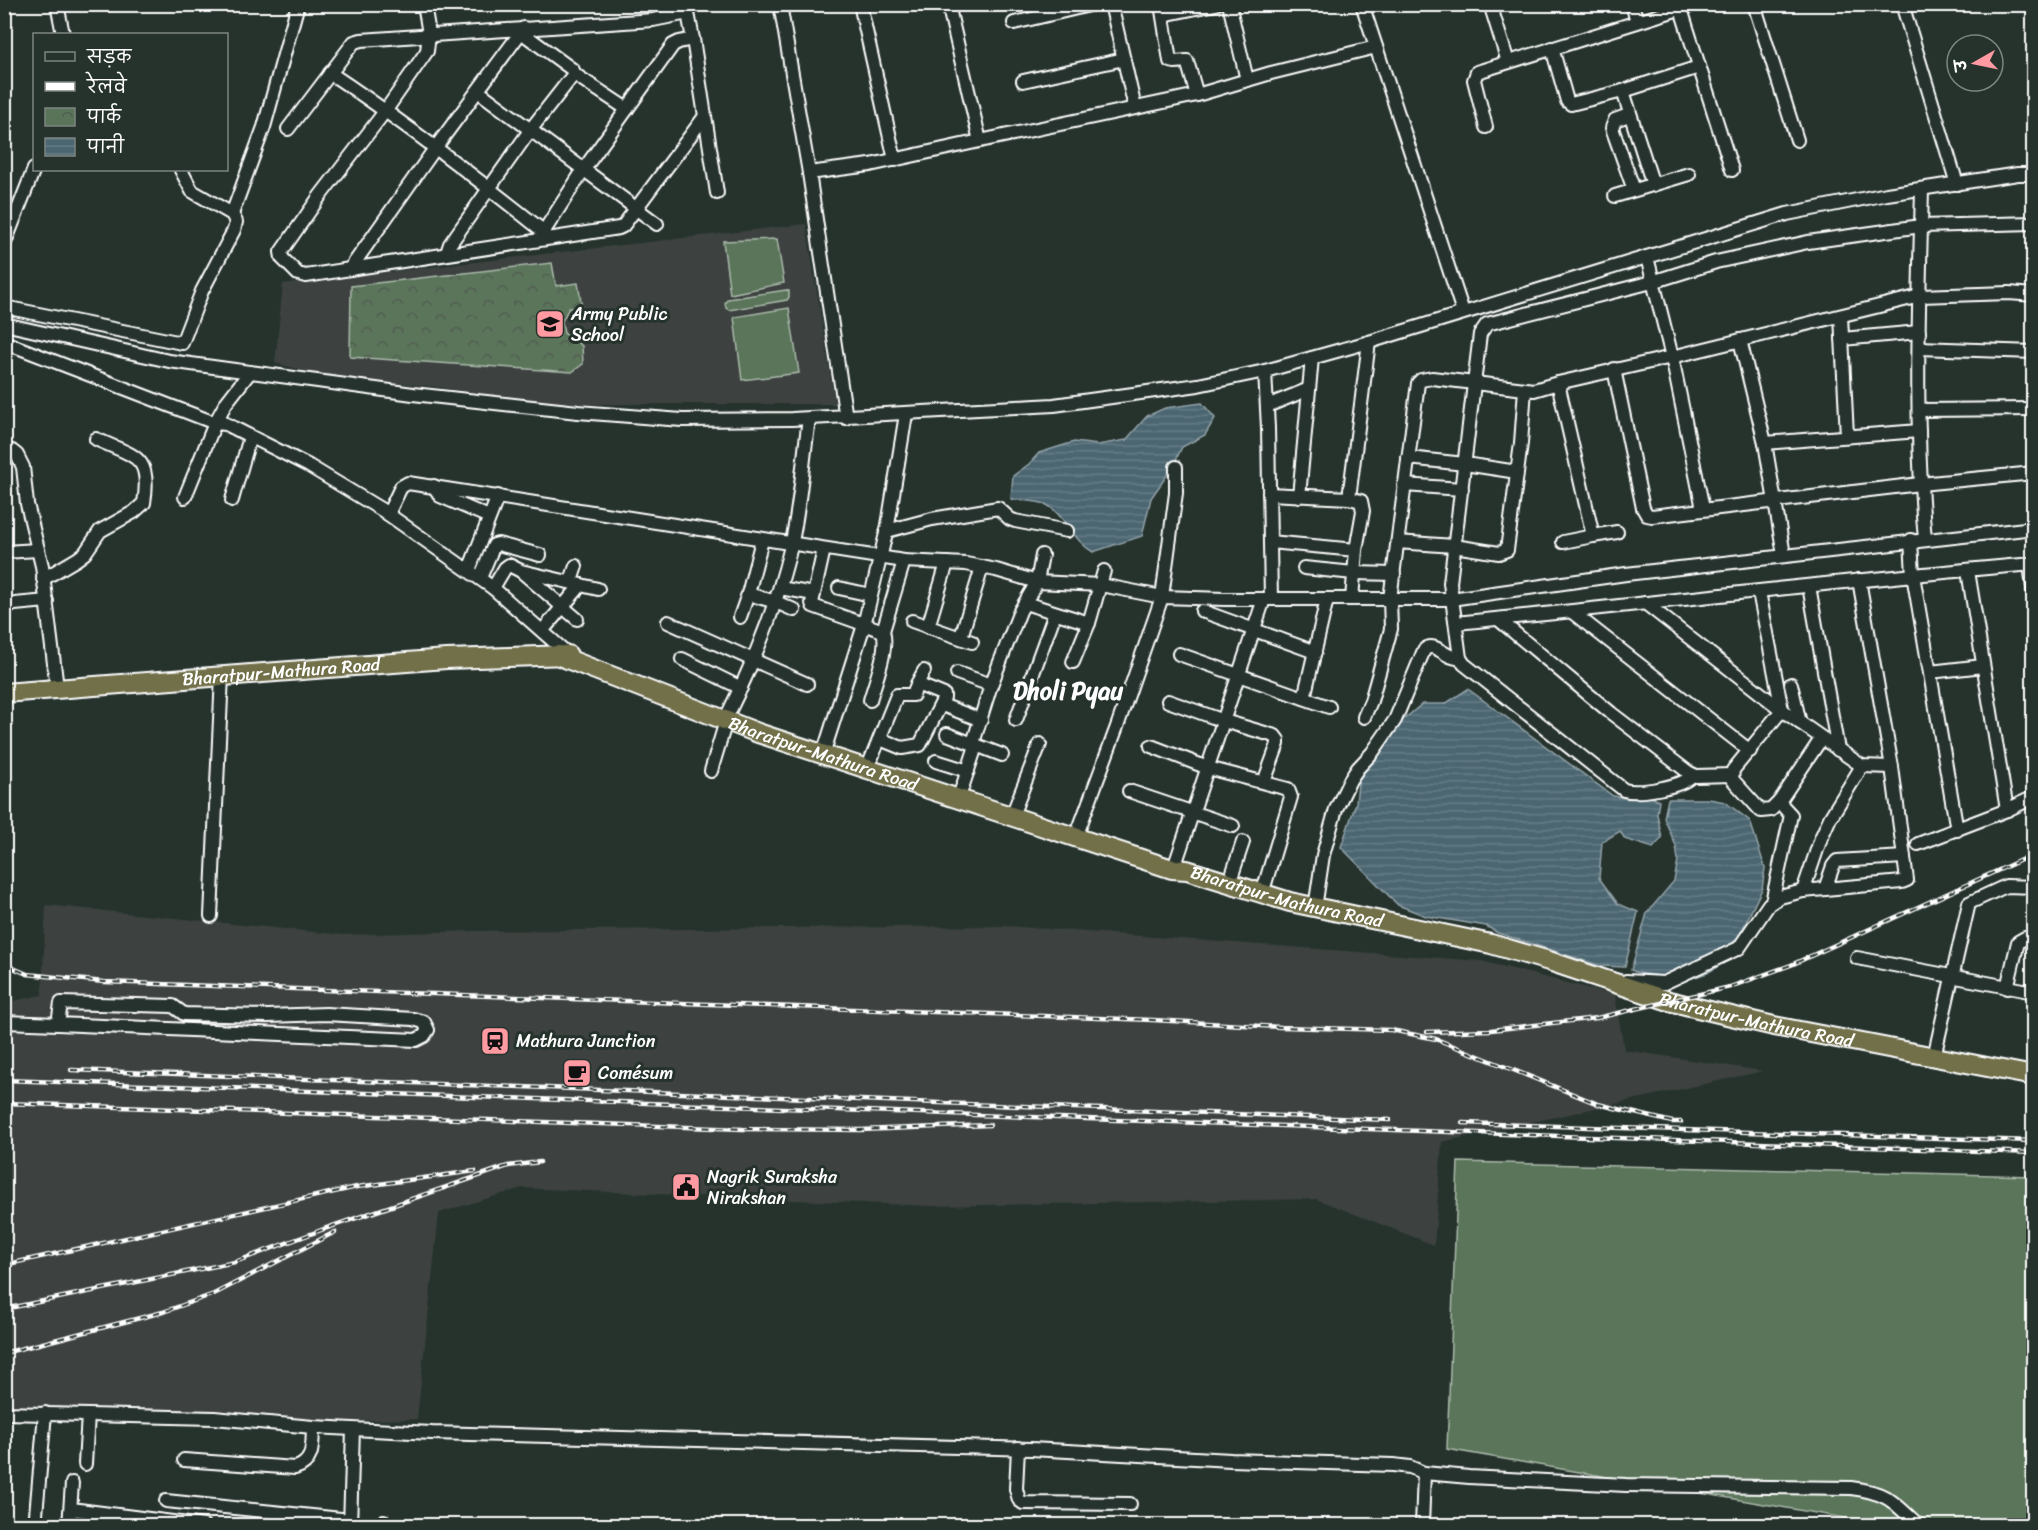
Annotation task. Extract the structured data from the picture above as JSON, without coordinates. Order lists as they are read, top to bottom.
{
  "streets": {
    "highway": ["Bharatpur-Mathura Road"]
  },
  "districts": ["Dholi Pyau"],
  "places": {
    "school or university": ["Army Public School"],
    "station": ["Mathura Junction"],
    "cafe": ["Comésum"],
    "public building": ["Nagrik Suraksha Nirakshan"]
  },
  "legend": [
    "सड़क",
    "रेलवे",
    "पार्क",
    "पानी"
  ],
  "north": "left"
}
